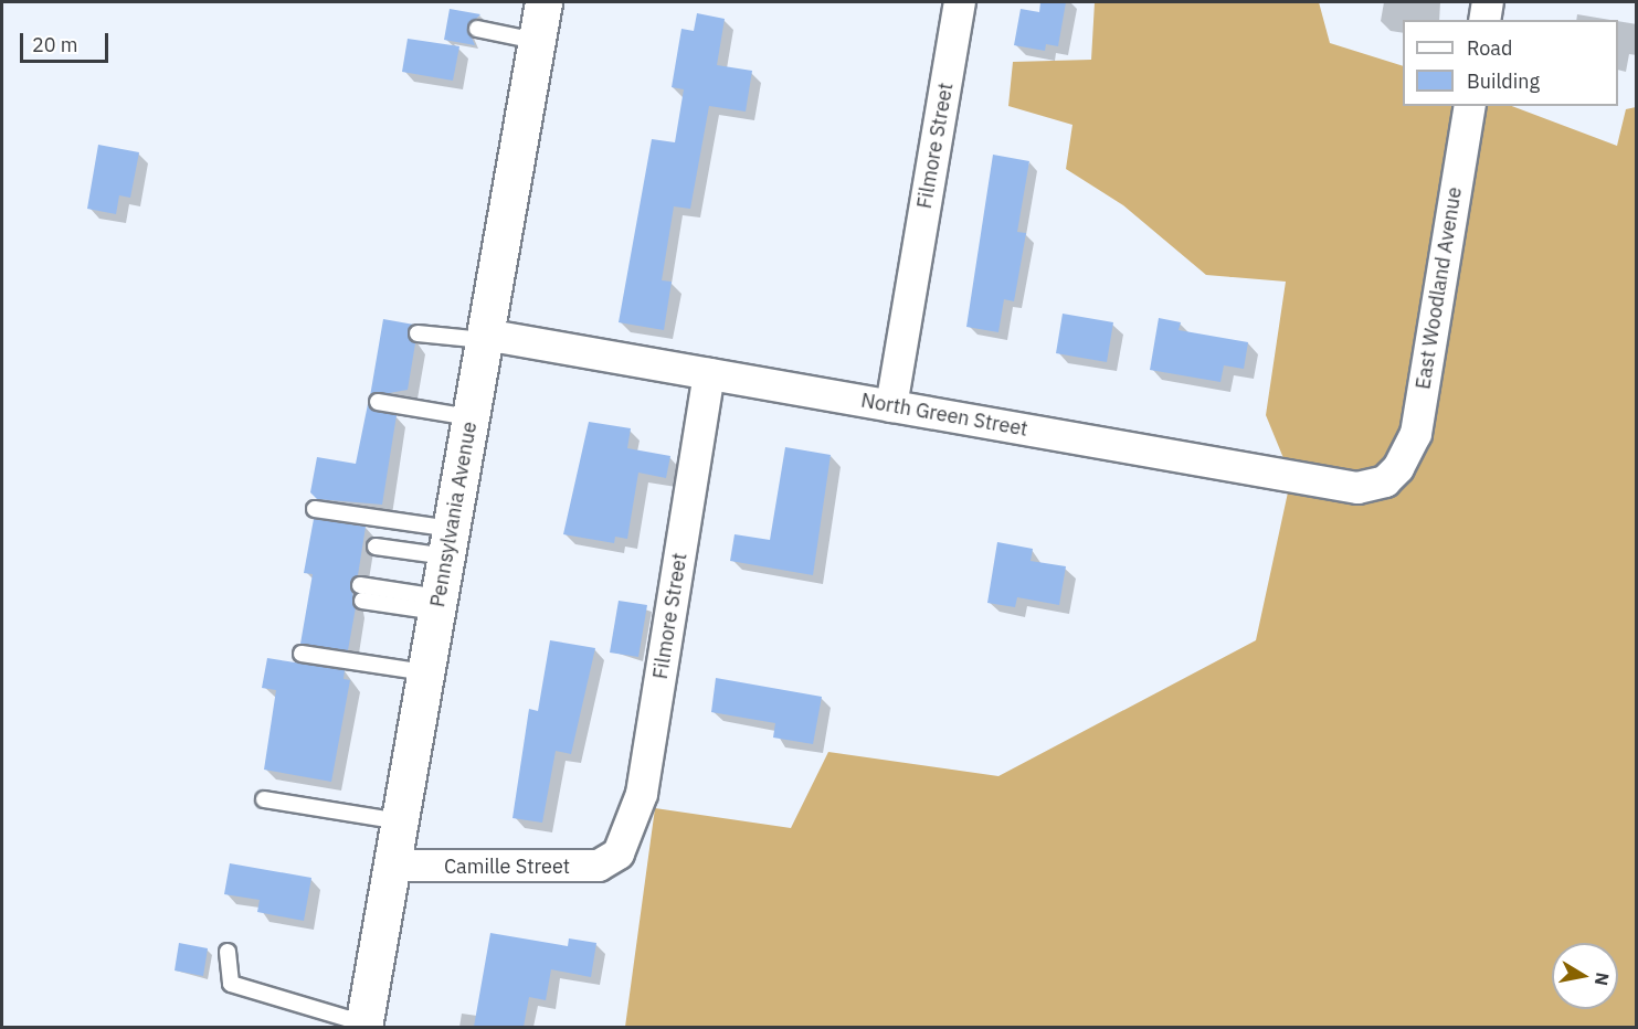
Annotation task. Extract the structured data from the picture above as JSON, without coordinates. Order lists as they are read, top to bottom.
{
  "streets": {
    "main road": ["Pennsylvania Avenue"],
    "street": [
      "Filmore Street",
      "East Woodland Avenue",
      "North Green Street",
      "Camille Street"
    ]
  },
  "crossings": [
    ["Filmore Street", "North Green Street"],
    ["Filmore Street", "Camille Street"],
    ["East Woodland Avenue", "North Green Street"],
    ["North Green Street", "Pennsylvania Avenue"],
    ["Pennsylvania Avenue", "Camille Street"]
  ],
  "legend": ["Road", "Building"],
  "scale_bar": "20 m",
  "north": "right"
}
